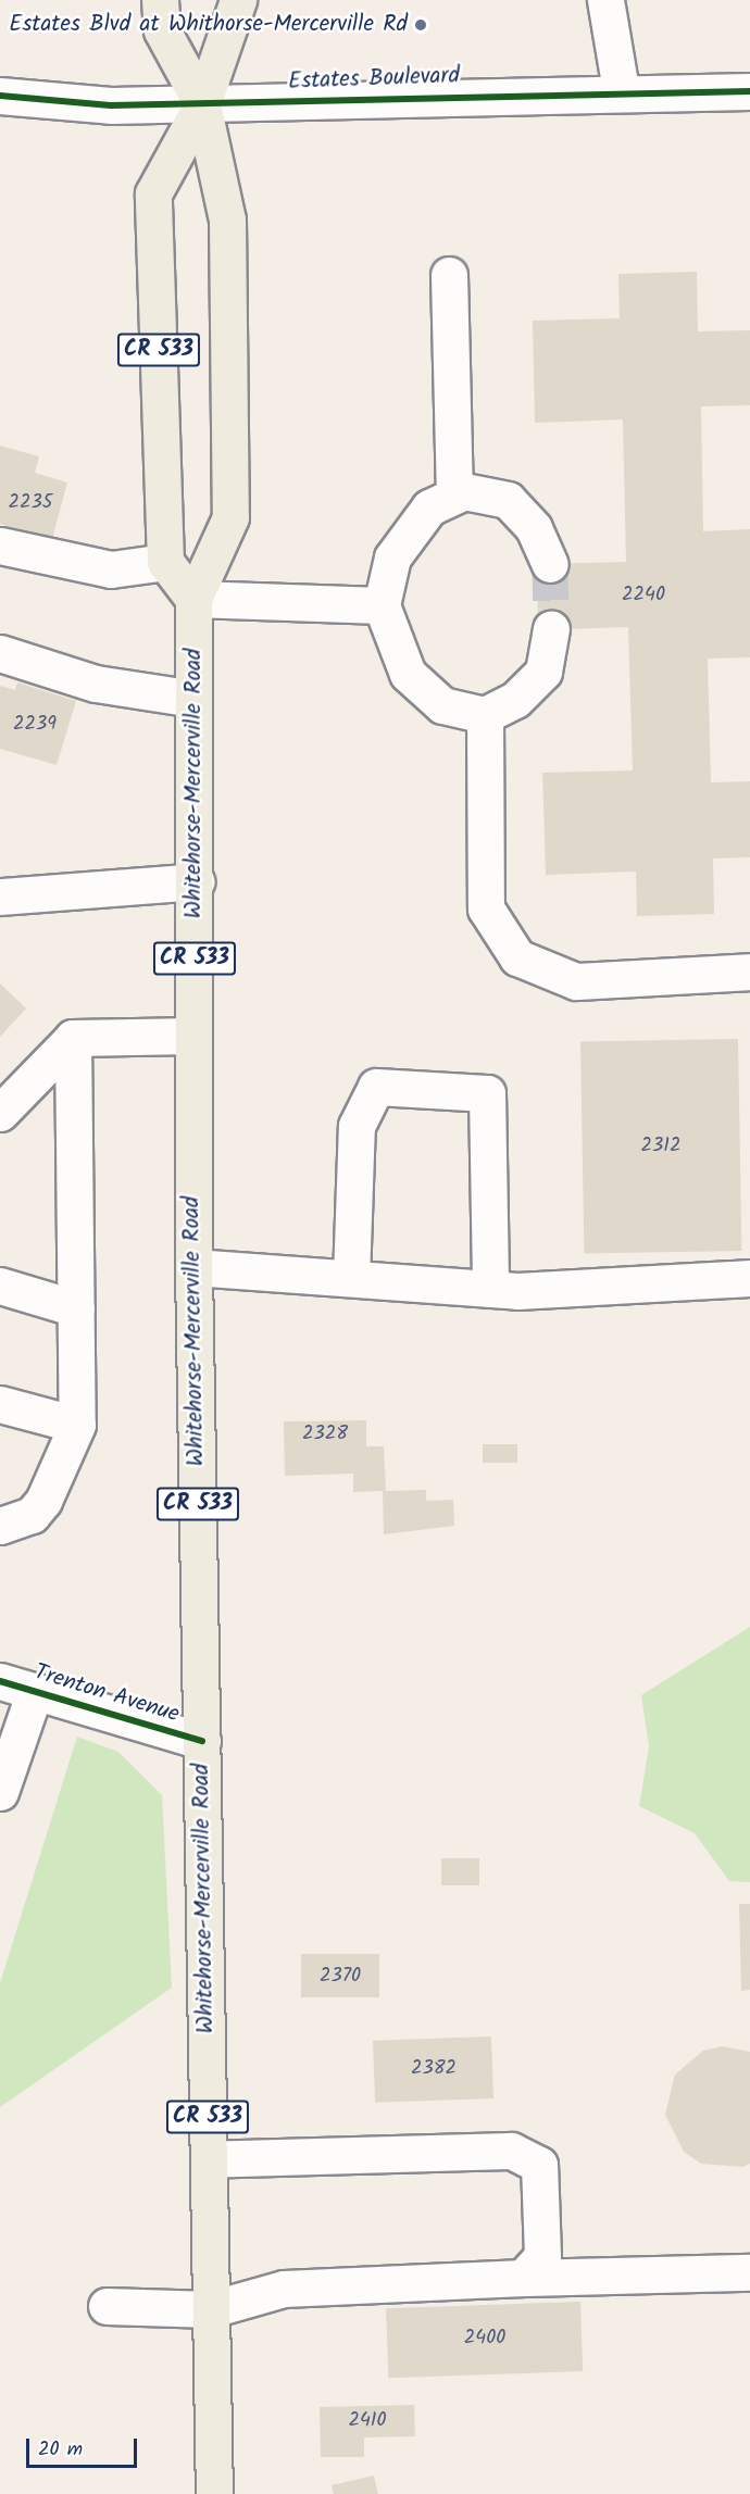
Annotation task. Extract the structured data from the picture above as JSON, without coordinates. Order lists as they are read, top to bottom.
{
  "streets": {
    "main road": ["CR 533", "Whitehorse-Mercerville Road"],
    "street": ["Estates Boulevard", "Trenton Avenue"]
  },
  "crossings": [
    ["Estates Boulevard", "CR 533"],
    ["Estates Boulevard", "Whitehorse-Mercerville Road"],
    ["CR 533", "Whitehorse-Mercerville Road"],
    ["Whitehorse-Mercerville Road", "Trenton Avenue"]
  ],
  "places": ["Estates Blvd at Whithorse-Mercerville Rd"],
  "house_numbers": [
    "2235",
    "2240",
    "2239",
    "2312",
    "2328",
    "2370",
    "2382",
    "2400",
    "2410"
  ],
  "scale_bar": "20 m"
}
